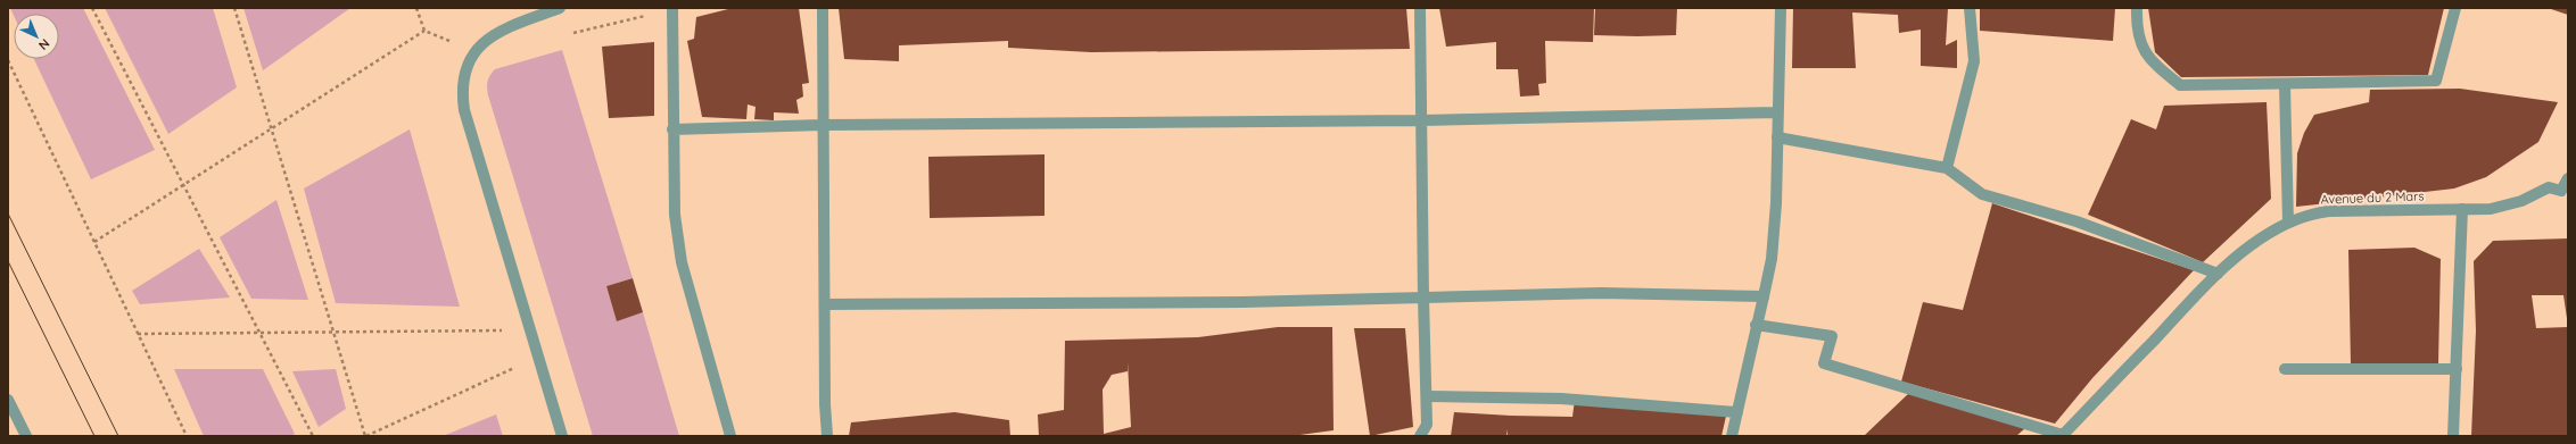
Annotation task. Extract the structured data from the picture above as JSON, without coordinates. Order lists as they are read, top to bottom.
{
  "streets": {
    "street": ["Avenue du 2 Mars"]
  },
  "north": "bottom right"
}
